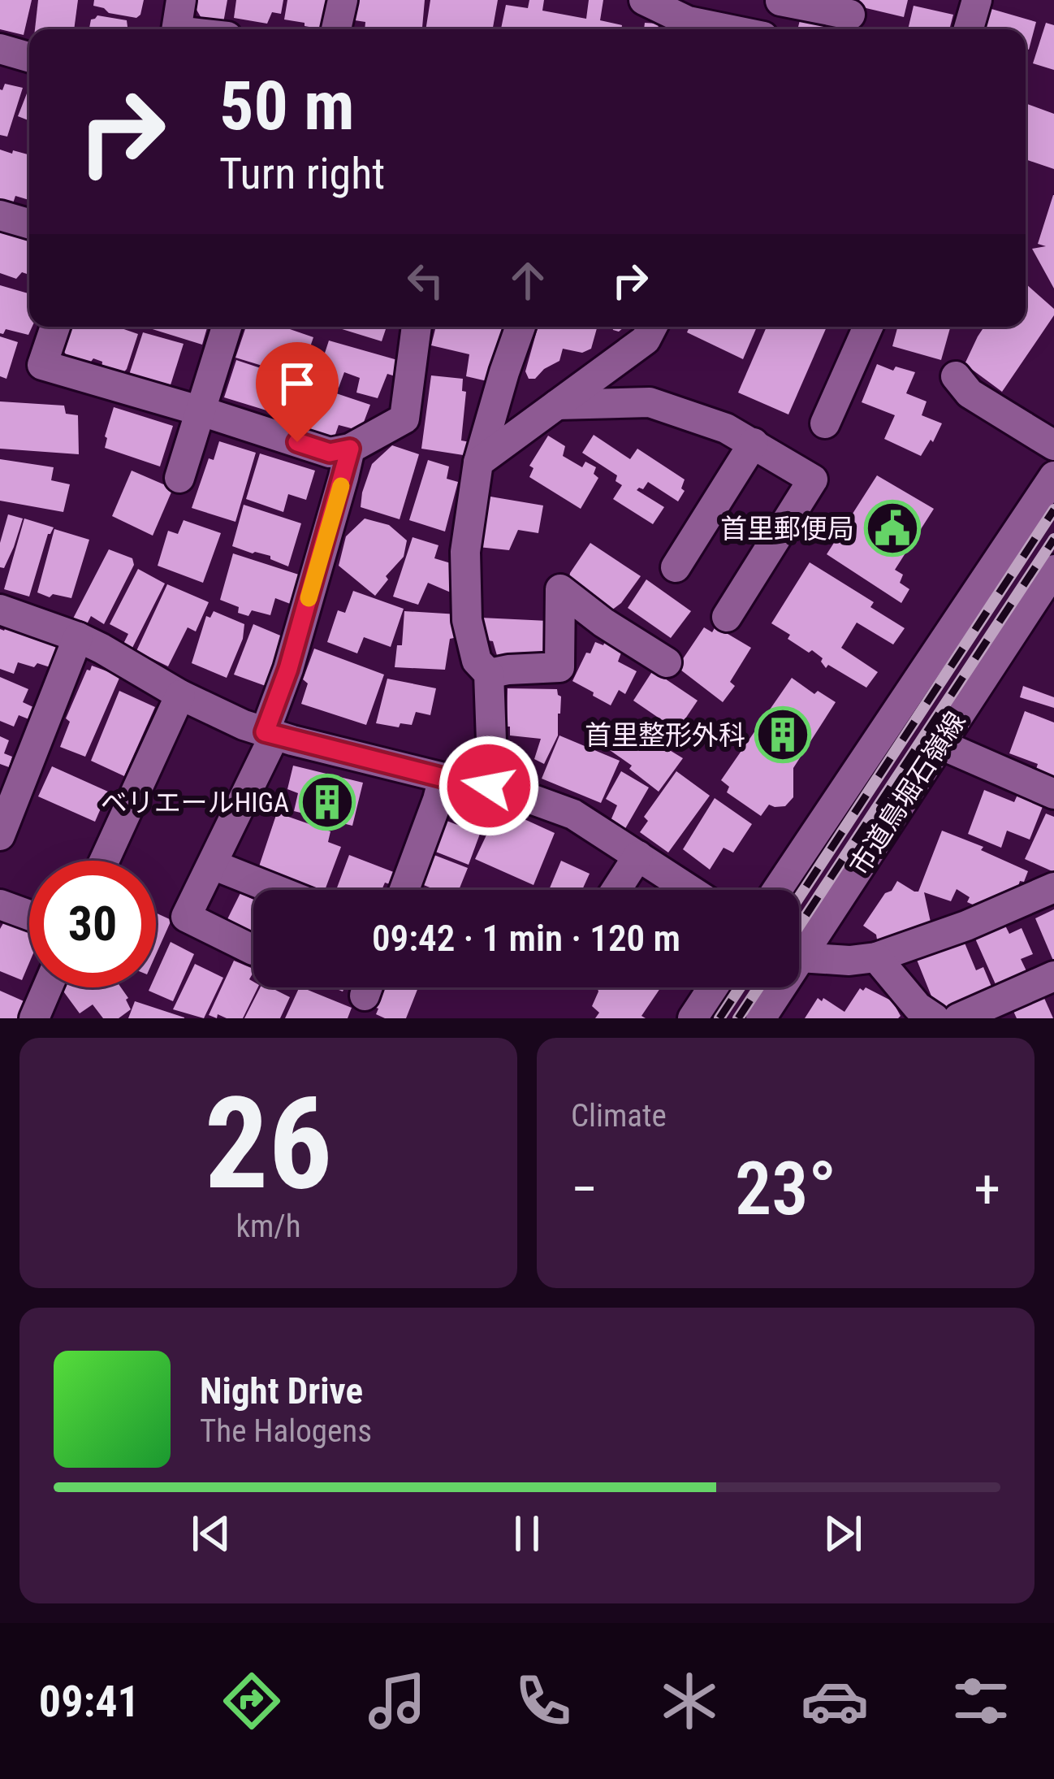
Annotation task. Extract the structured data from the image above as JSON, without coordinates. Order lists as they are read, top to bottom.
{
  "streets": {
    "street": ["市道鳥堀石嶺線"]
  },
  "places": {
    "public building": ["首里郵便局"],
    "building": ["首里整形外科", "ベリエールHIGA"]
  },
  "page": {
    "turn": ["50 m", "Turn right"],
    "limit": "30",
    "trip": "09:42 · 1 min · 120 m",
    "tile": [
      ["26", "km/h"],
      "Climate"
    ],
    "heat": ["−", "23°", "+"],
    "song": ["Night Drive", "The Halogens"],
    "tabs": "09:41"
  }
}
